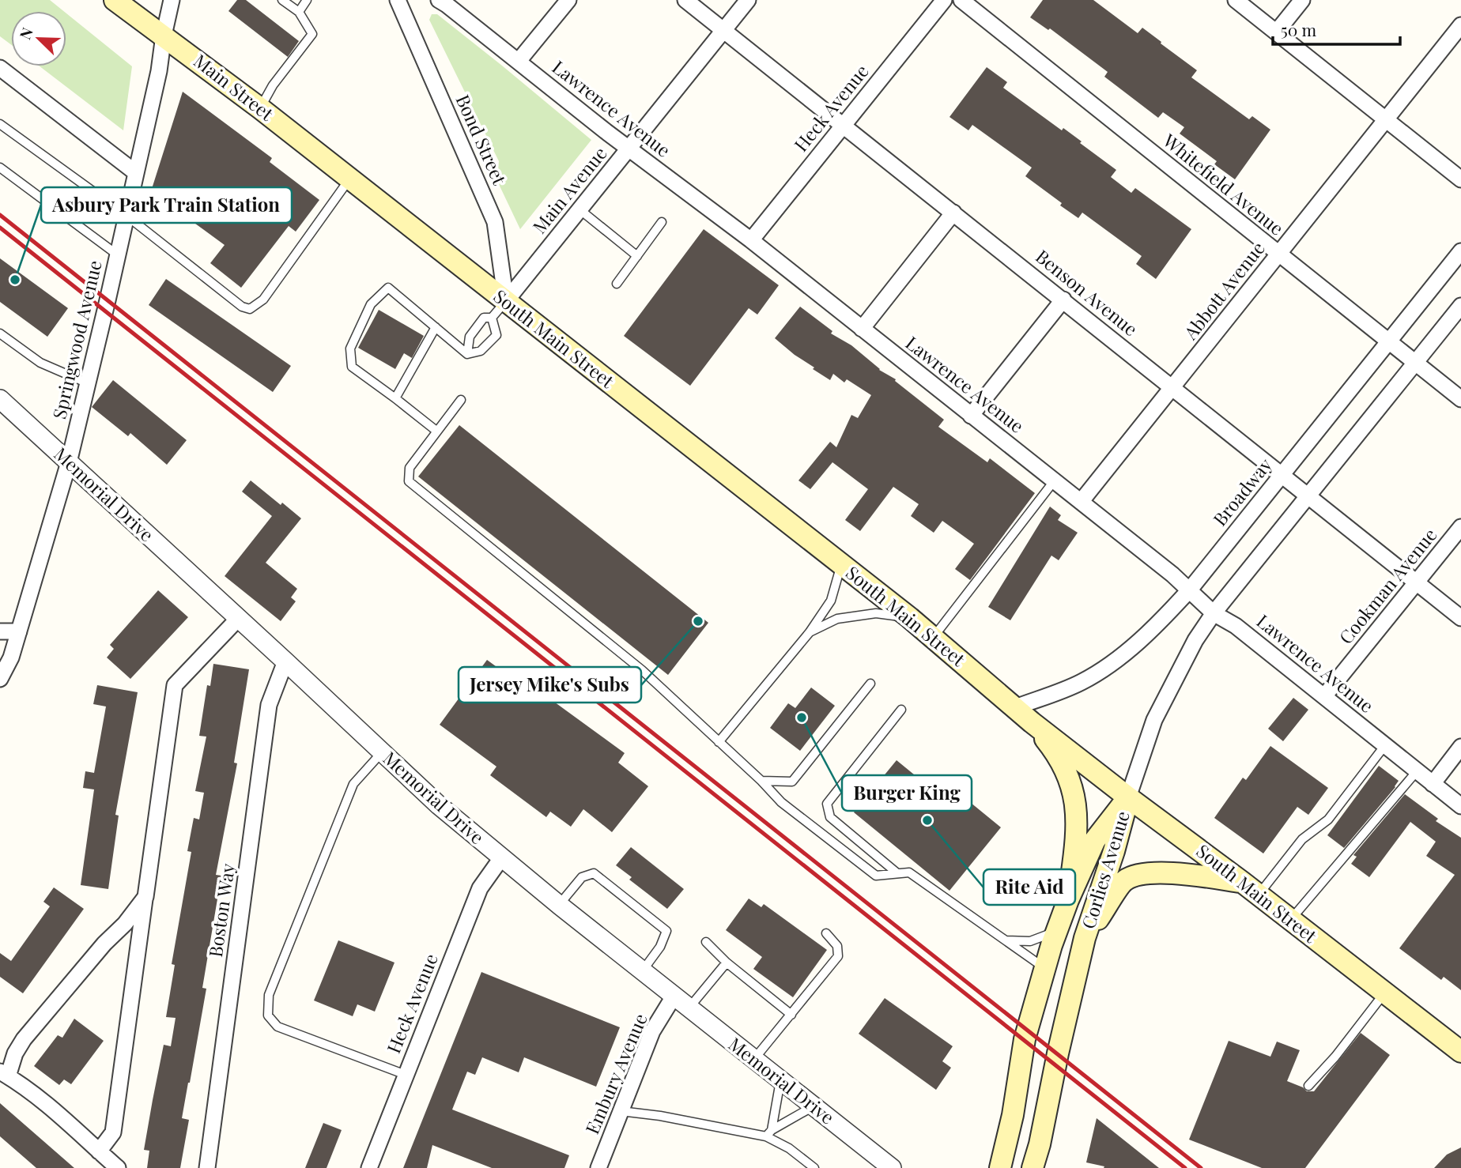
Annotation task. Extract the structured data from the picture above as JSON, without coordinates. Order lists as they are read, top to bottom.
{
  "streets": {
    "main road": ["Main Street", "South Main Street", "Corlies Avenue"],
    "street": [
      "Heck Avenue",
      "Lawrence Avenue",
      "Bond Street",
      "Whitefield Avenue",
      "Main Avenue",
      "Abbott Avenue",
      "Benson Avenue",
      "Springwood Avenue",
      "Broadway",
      "Memorial Drive",
      "Cookman Avenue",
      "Boston Way",
      "Embury Avenue"
    ]
  },
  "crossings": [
    ["Main Street", "South Main Street"],
    ["Main Street", "Springwood Avenue"],
    ["Heck Avenue", "Lawrence Avenue"],
    ["Heck Avenue", "Benson Avenue"],
    ["Heck Avenue", "Memorial Drive"],
    ["Lawrence Avenue", "Main Avenue"],
    ["Lawrence Avenue", "Abbott Avenue"],
    ["Lawrence Avenue", "Broadway"],
    ["Lawrence Avenue", "Cookman Avenue"],
    ["Bond Street", "Main Avenue"],
    ["Bond Street", "South Main Street"],
    ["Whitefield Avenue", "Abbott Avenue"],
    ["Whitefield Avenue", "Broadway"],
    ["Main Avenue", "Benson Avenue"],
    ["Main Avenue", "South Main Street"],
    ["Abbott Avenue", "Benson Avenue"],
    ["Benson Avenue", "Broadway"],
    ["Benson Avenue", "Cookman Avenue"],
    ["South Main Street", "Broadway"],
    ["South Main Street", "Corlies Avenue"],
    ["Springwood Avenue", "Memorial Drive"],
    ["Memorial Drive", "Boston Way"],
    ["Memorial Drive", "Embury Avenue"]
  ],
  "places": [
    "Asbury Park Train Station",
    "Jersey Mike's Subs",
    "Burger King",
    "Rite Aid"
  ],
  "scale_bar": "50 m",
  "north": "top left"
}
